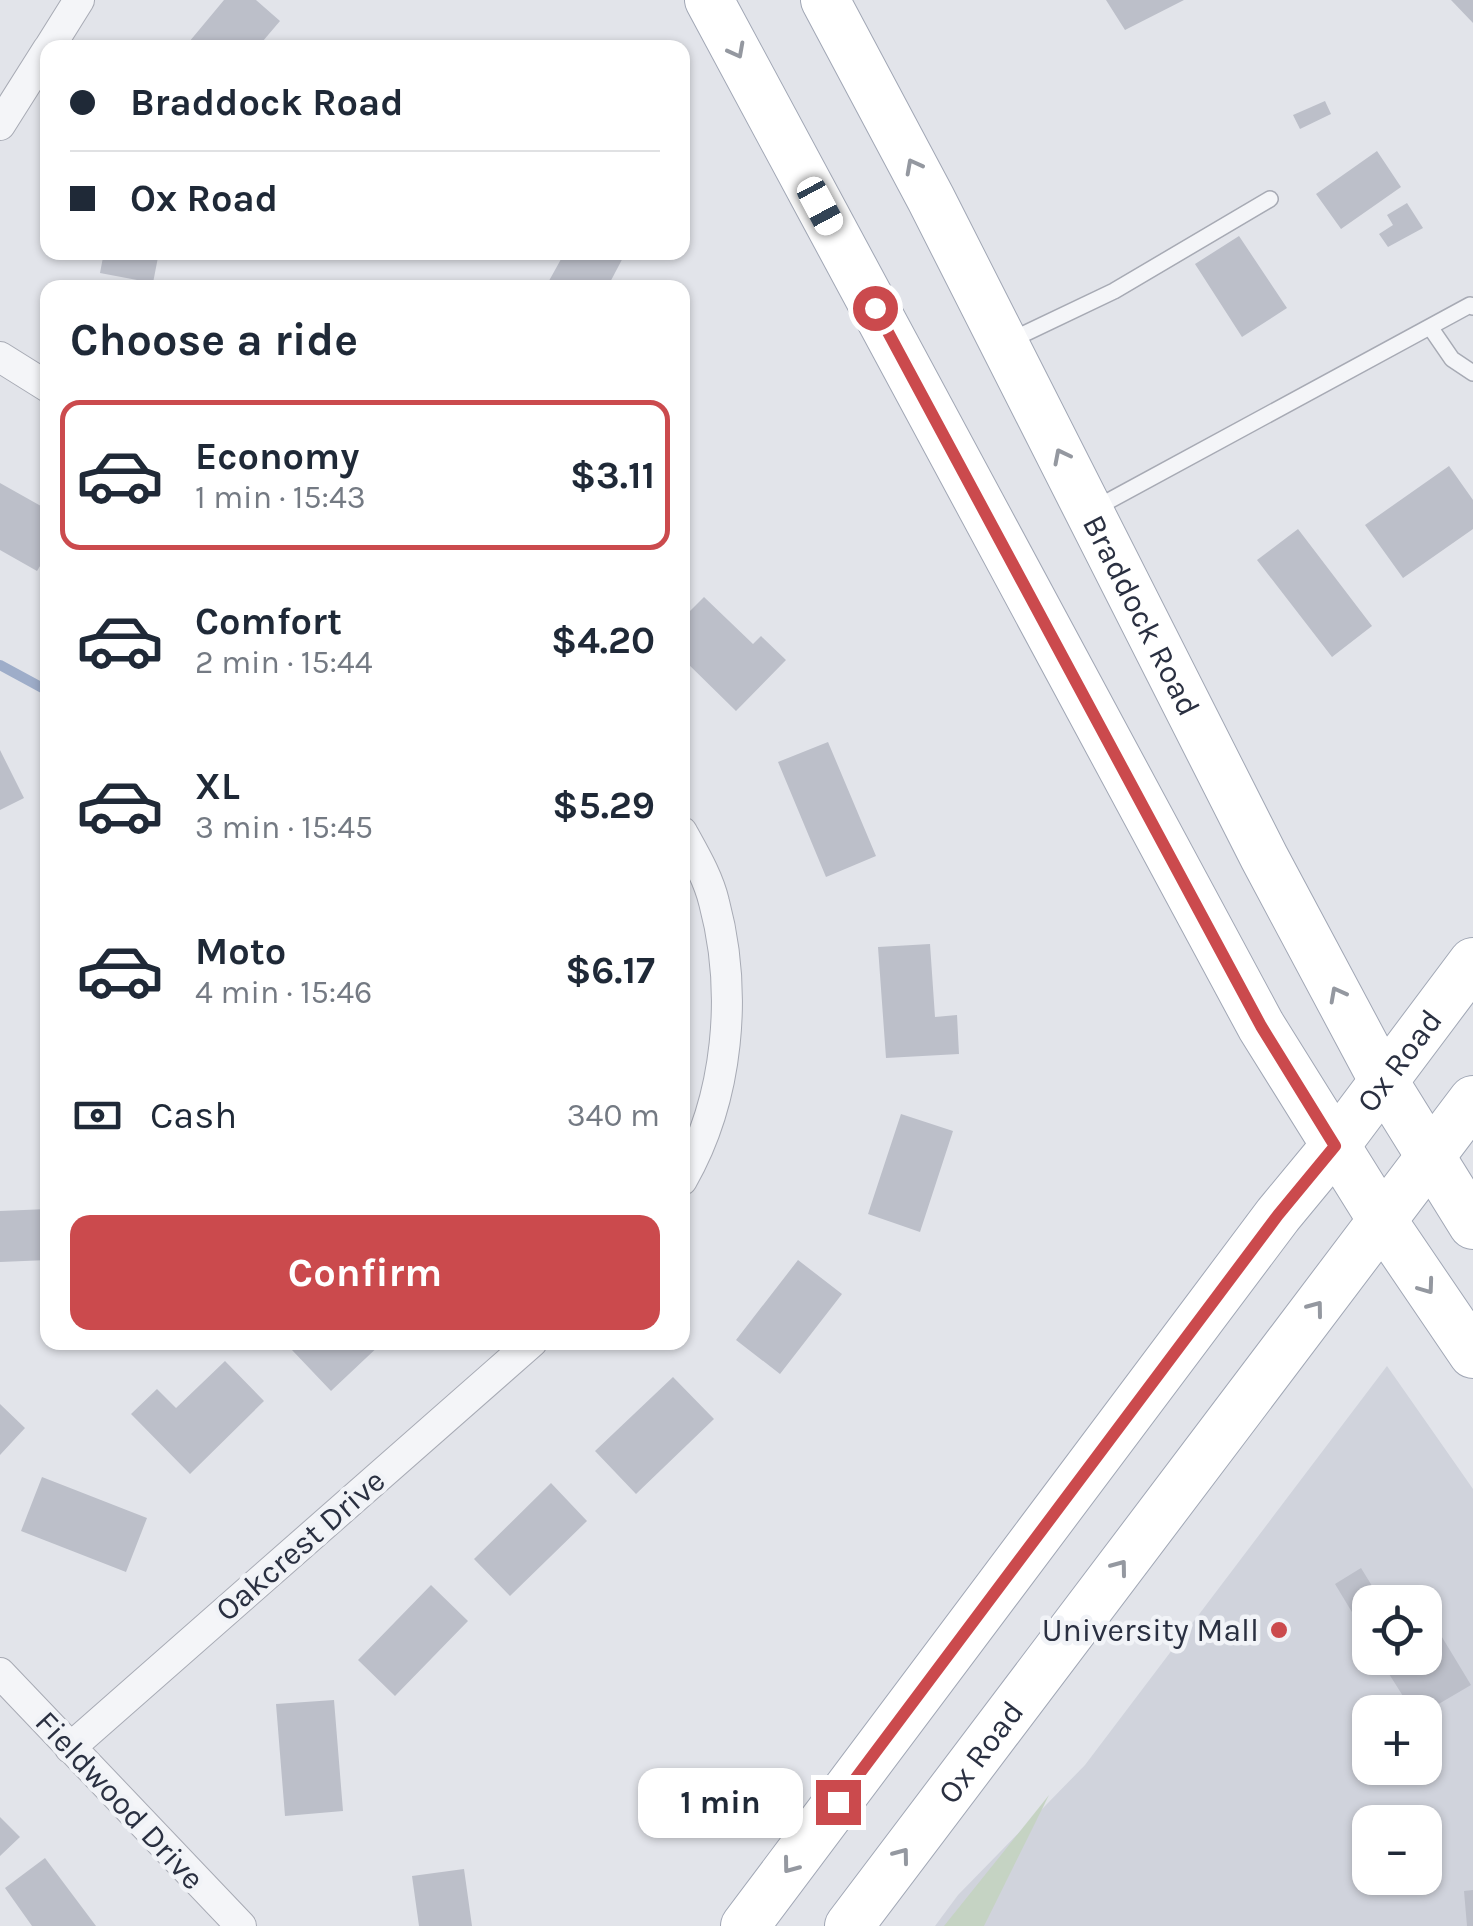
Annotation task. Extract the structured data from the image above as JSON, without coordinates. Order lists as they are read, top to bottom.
{
  "streets": {
    "main road": ["Braddock Road", "Ox Road"],
    "street": ["Oakcrest Drive", "Fieldwood Drive"]
  },
  "crossings": [
    ["Braddock Road", "Ox Road"],
    ["Oakcrest Drive", "Fieldwood Drive"]
  ],
  "places": ["University Mall"],
  "page": {
    "banner": ["Braddock Road", "Ox Road"],
    "heading": "Choose a ride",
    "list": [
      {
        "name": "Economy",
        "note": "1 min · 15:43",
        "value": "$3.11"
      },
      {
        "name": "Comfort",
        "note": "2 min · 15:44",
        "value": "$4.20"
      },
      {
        "name": "XL",
        "note": "3 min · 15:45",
        "value": "$5.29"
      },
      {
        "name": "Moto",
        "note": "4 min · 15:46",
        "value": "$6.17"
      }
    ],
    "pay": ["Cash", "340 m"],
    "buttons": "Confirm",
    "map_buttons": ["+", "−"],
    "bubble": "1 min"
  }
}
